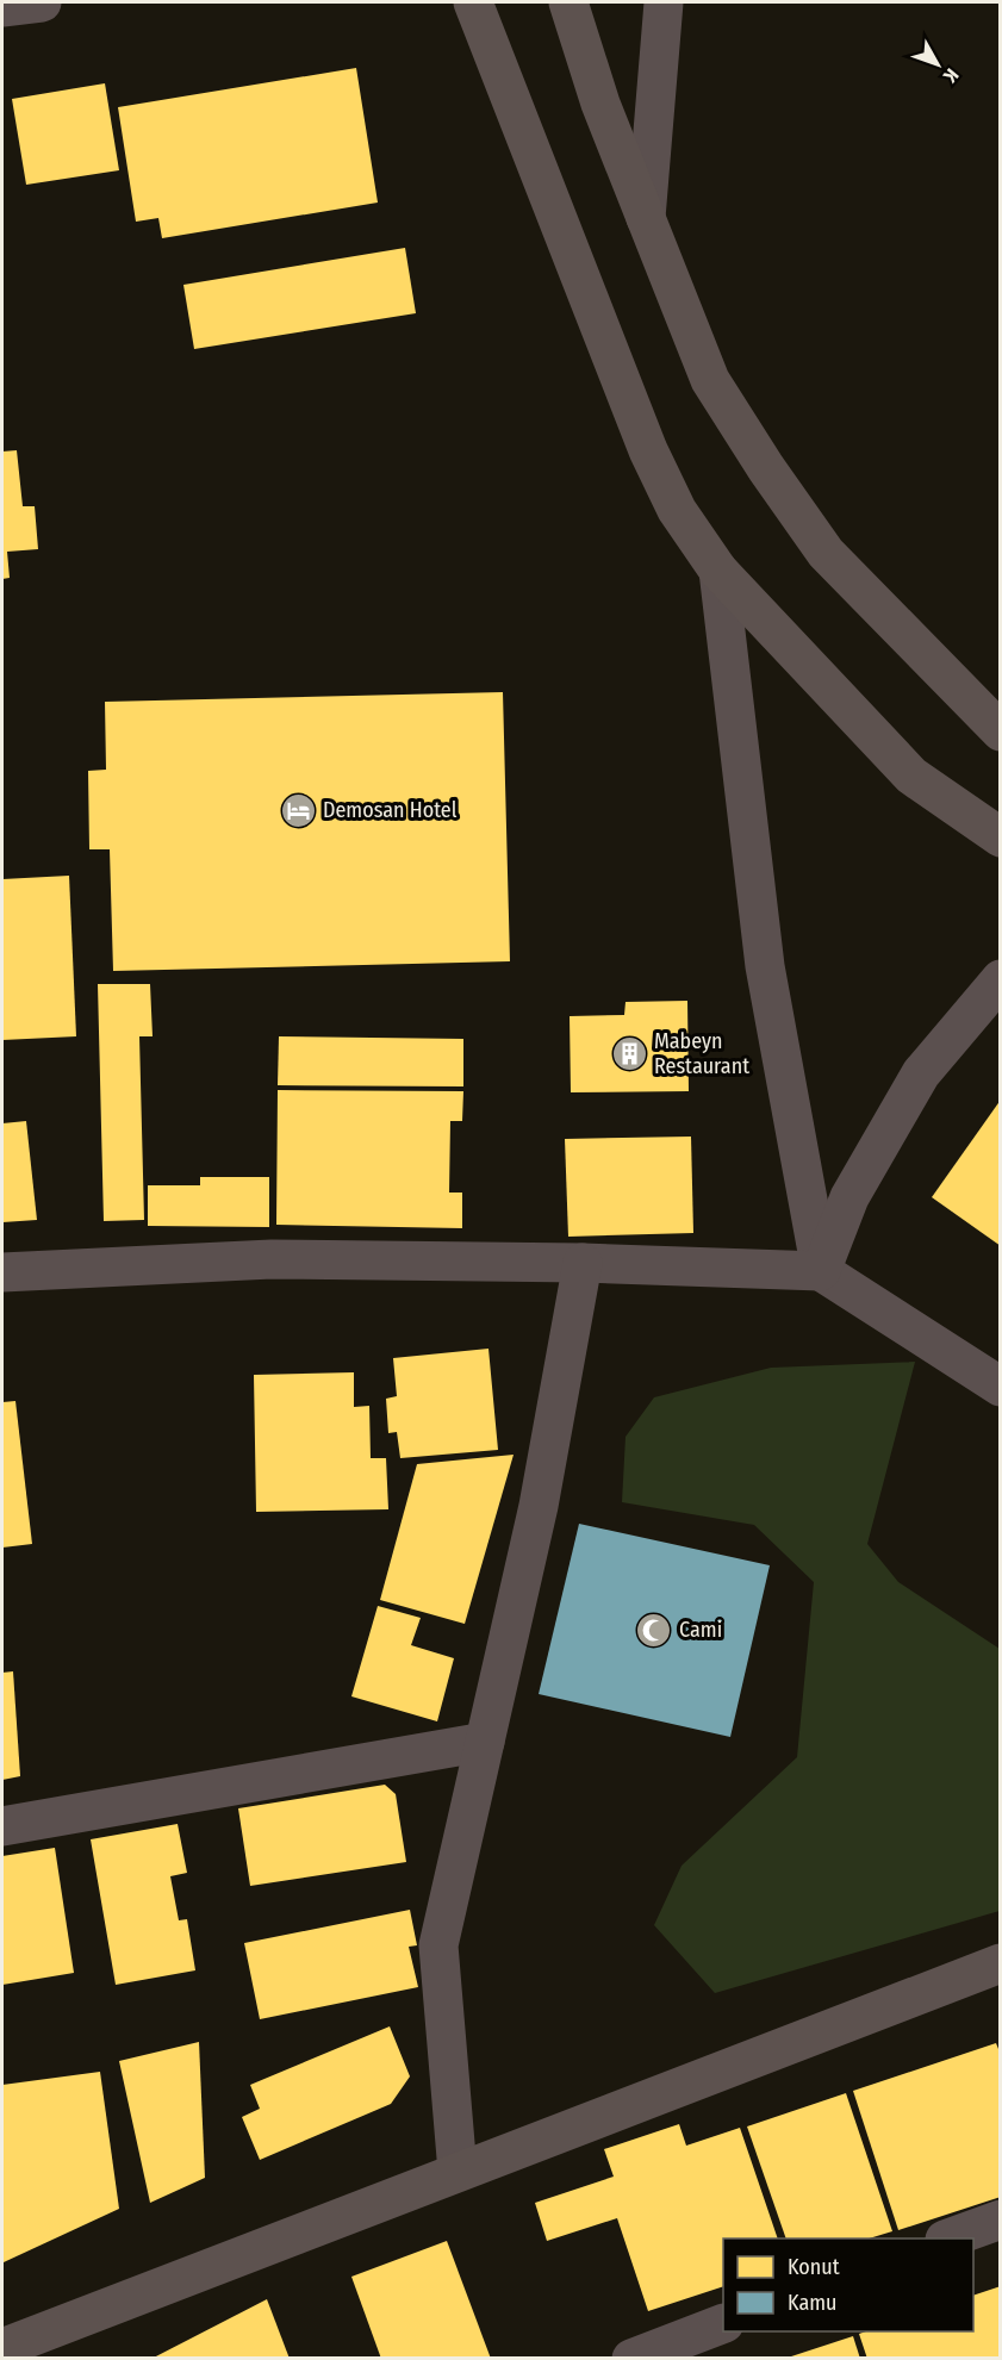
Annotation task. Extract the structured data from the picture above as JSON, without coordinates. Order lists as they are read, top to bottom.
{
  "places": {
    "hotel": ["Demosan Hotel"],
    "building": ["Mabeyn Restaurant"],
    "mosque": ["Cami"]
  },
  "legend": ["Konut", "Kamu"],
  "north": "bottom right"
}
